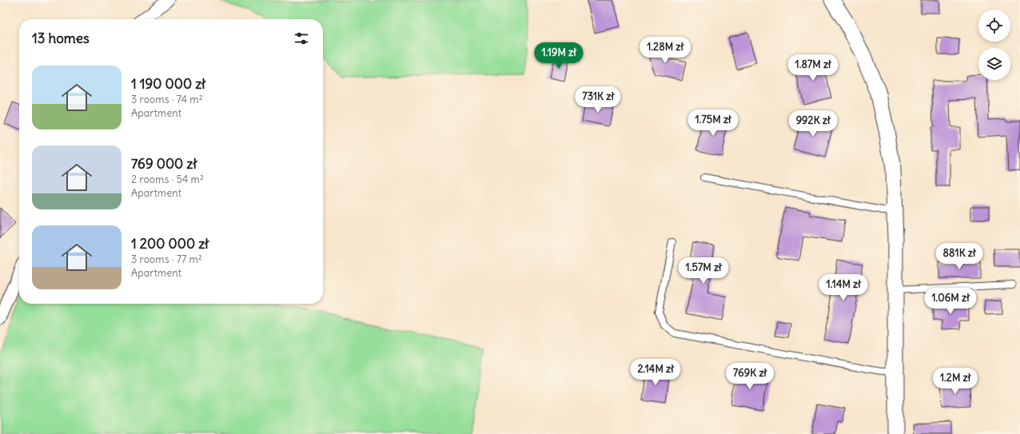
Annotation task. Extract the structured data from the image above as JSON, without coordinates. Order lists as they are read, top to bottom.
{
  "page": {
    "heading": "13 homes",
    "price": [
      "1.28M zł",
      "1.19M zł",
      "1.87M zł",
      "731K zł",
      "1.75M zł",
      "992K zł",
      "881K zł",
      "1.57M zł",
      "1.14M zł",
      "1.06M zł",
      "2.14M zł",
      "769K zł",
      "1.2M zł"
    ],
    "list": [
      {
        "name": "1 190 000 zł",
        "note": "3 rooms · 74 m² · Apartment"
      },
      {
        "name": "769 000 zł",
        "note": "2 rooms · 54 m² · Apartment"
      },
      {
        "name": "1 200 000 zł",
        "note": "3 rooms · 77 m² · Apartment"
      }
    ]
  }
}
